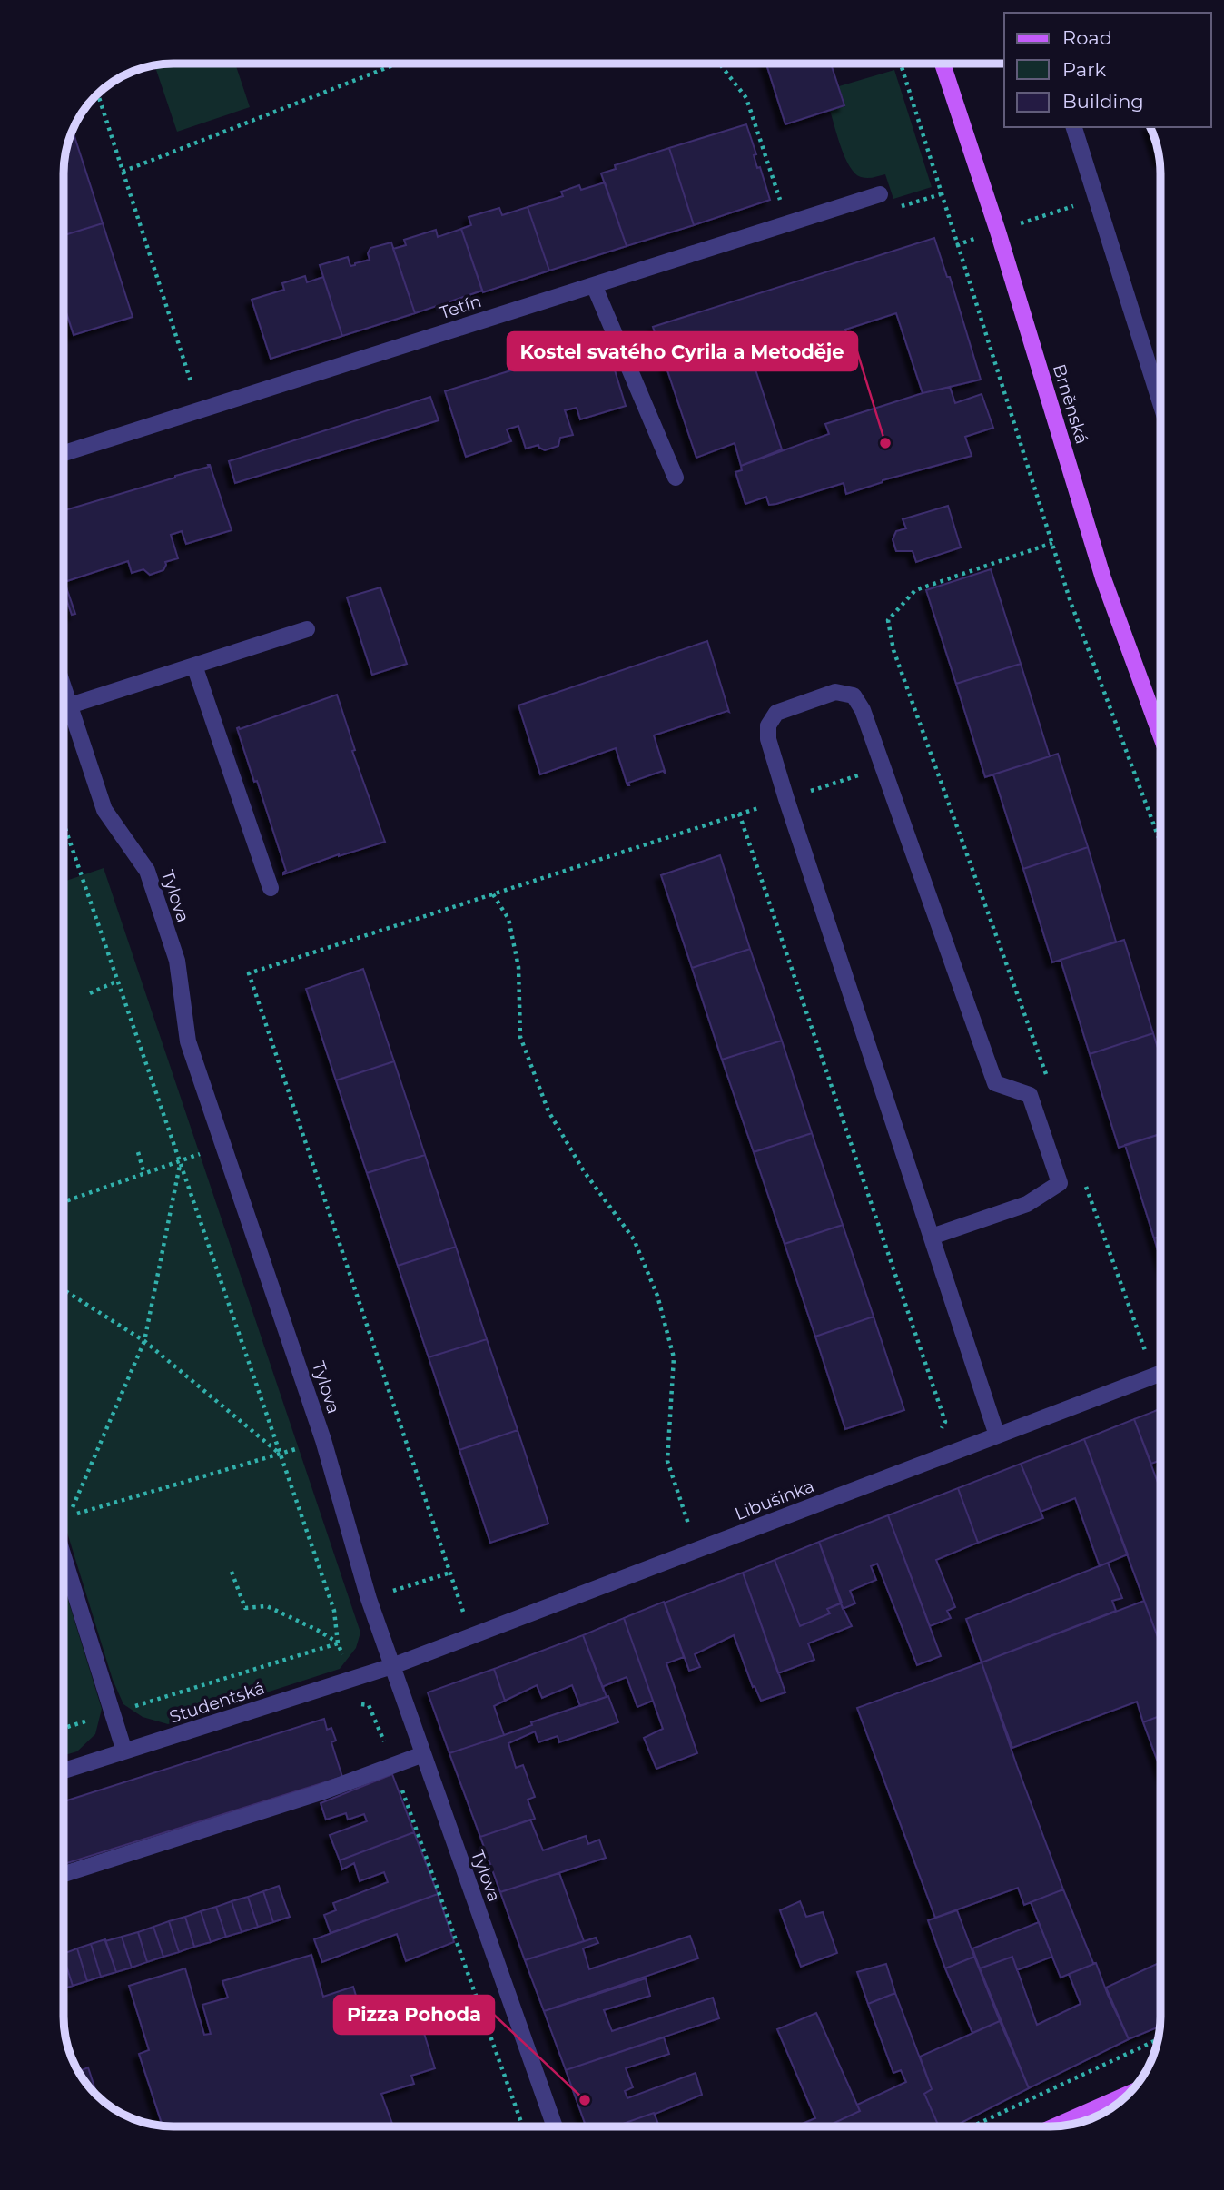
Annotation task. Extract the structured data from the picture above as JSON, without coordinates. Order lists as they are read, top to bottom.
{
  "streets": {
    "main road": ["Brněnská"],
    "street": [
      "Tetín",
      "Tylova",
      "Libušinka",
      "Studentská"
    ]
  },
  "crossings": [
    ["Tylova", "Libušinka"],
    ["Tylova", "Studentská"],
    ["Libušinka", "Studentská"]
  ],
  "places": ["Kostel svatého Cyrila a Metoděje", "Pizza Pohoda"],
  "legend": ["Road", "Park", "Building"]
}
